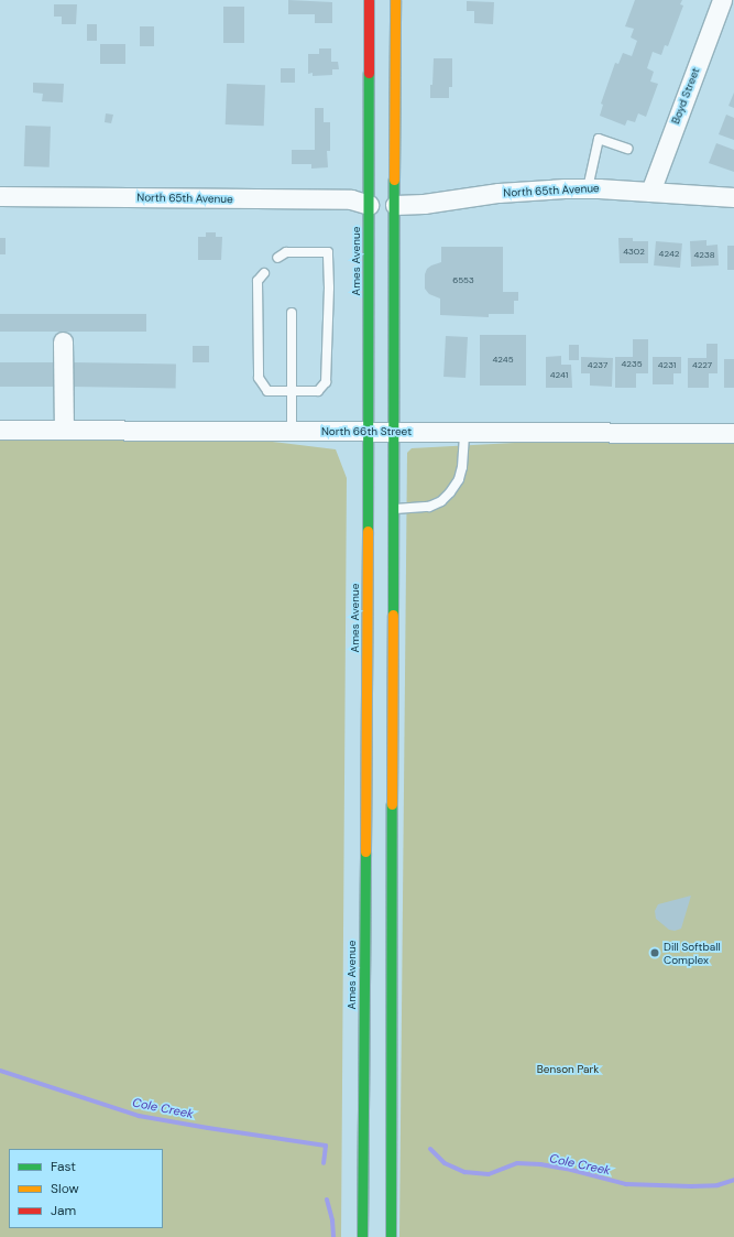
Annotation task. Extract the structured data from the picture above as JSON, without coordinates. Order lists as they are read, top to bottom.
{
  "streets": {
    "main road": ["Ames Avenue"],
    "street": ["Boyd Street", "North 65th Avenue", "North 66th Street"]
  },
  "crossings": [
    ["Boyd Street", "North 65th Avenue"],
    ["North 65th Avenue", "Ames Avenue"],
    ["Ames Avenue", "North 66th Street"]
  ],
  "water": ["Cole Creek"],
  "parks": ["Benson Park"],
  "places": ["Dill Softball Complex"],
  "house_numbers": [
    "4302",
    "4242",
    "4238",
    "6553",
    "4245",
    "4235",
    "4237",
    "4231",
    "4227",
    "4241"
  ],
  "legend": ["Fast", "Slow", "Jam"]
}
